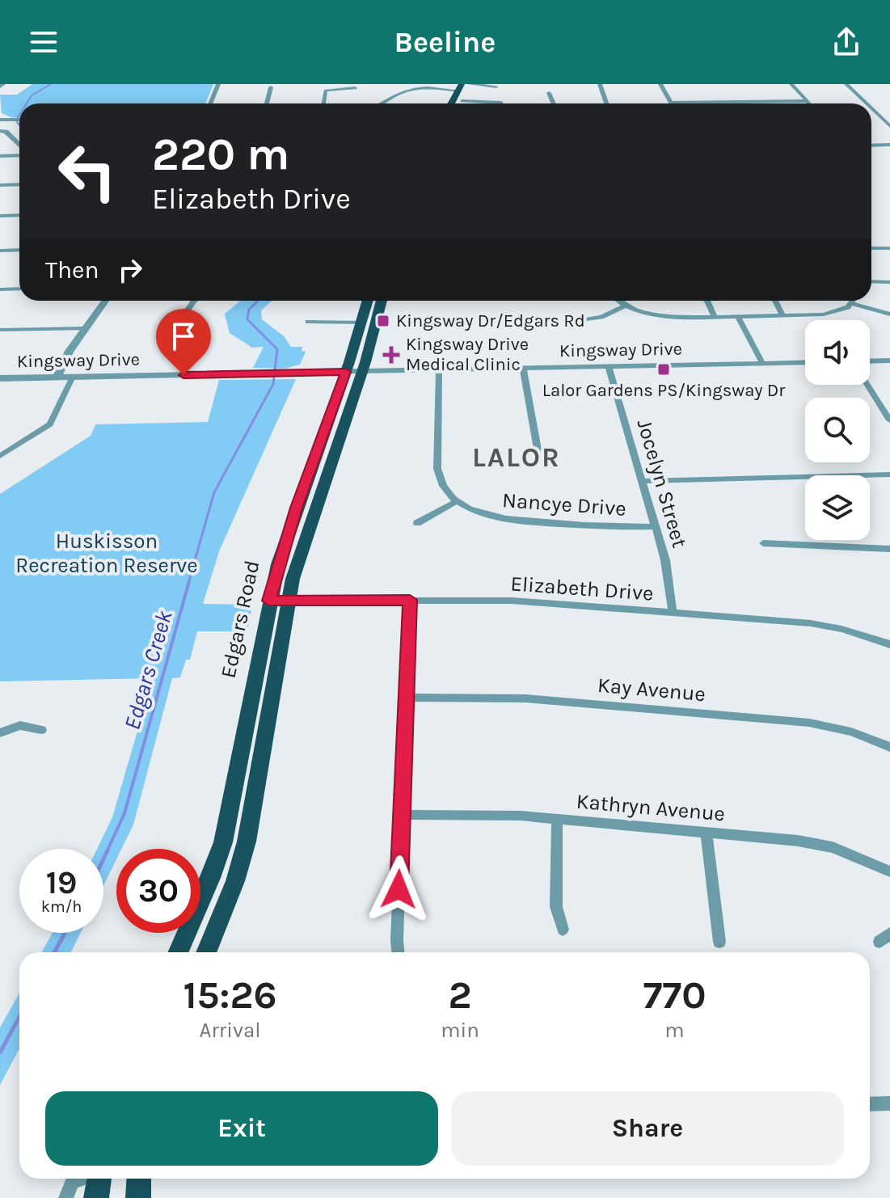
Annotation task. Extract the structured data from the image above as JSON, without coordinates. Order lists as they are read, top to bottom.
{
  "streets": {
    "main road": ["Edgars Road"],
    "street": [
      "Kingsway Drive",
      "Jocelyn Street",
      "Nancye Drive",
      "Elizabeth Drive",
      "Kay Avenue",
      "Kathryn Avenue"
    ]
  },
  "crossings": [
    ["Kingsway Drive", "Jocelyn Street"],
    ["Kingsway Drive", "Nancye Drive"],
    ["Kingsway Drive", "Edgars Road"],
    ["Jocelyn Street", "Nancye Drive"],
    ["Jocelyn Street", "Elizabeth Drive"],
    ["Elizabeth Drive", "Edgars Road"]
  ],
  "districts": ["LALOR"],
  "water": ["Edgars Creek"],
  "parks": ["Huskisson Recreation Reserve"],
  "places": {
    "transit": ["Kingsway Dr/Edgars Rd", "Lalor Gardens PS/Kingsway Dr"],
    "health": ["Kingsway Drive Medical Clinic"]
  },
  "page": {
    "header": "Beeline",
    "turn": ["220 m", "Elizabeth Drive"],
    "then": "Then",
    "speed": "19 km/h",
    "limit": "30",
    "eta": [
      "15:26",
      "Arrival",
      "2",
      "min",
      "770",
      "m"
    ],
    "buttons": ["Exit", "Share"]
  }
}
